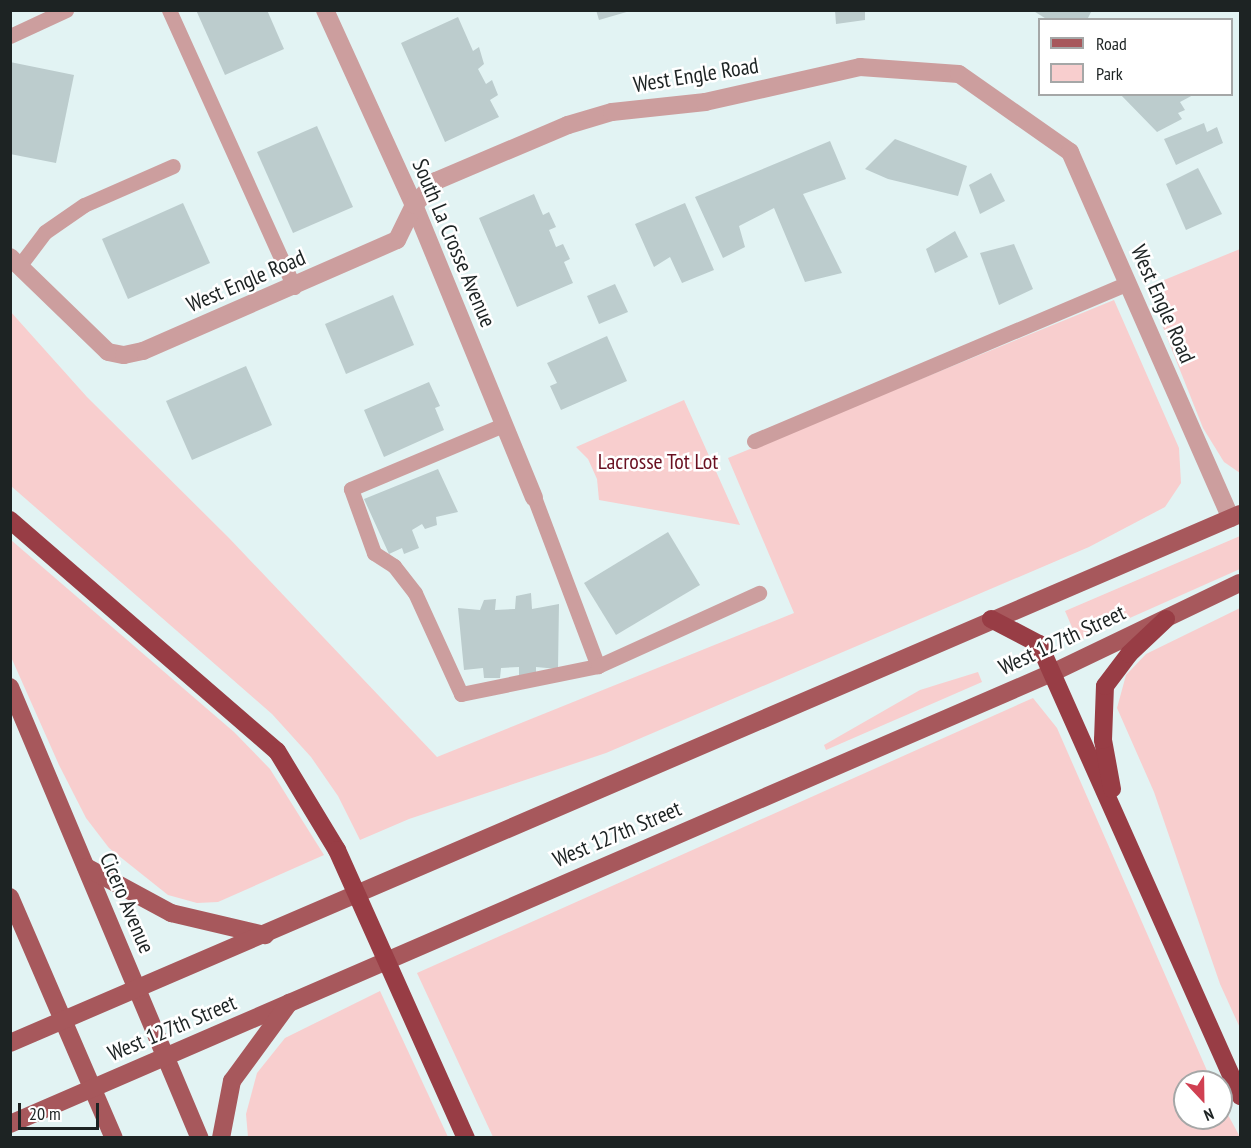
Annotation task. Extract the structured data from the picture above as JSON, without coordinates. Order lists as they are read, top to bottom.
{
  "streets": {
    "main road": ["West 127th Street", "Cicero Avenue"],
    "street": ["West Engle Road", "South La Crosse Avenue"]
  },
  "crossings": [
    ["West Engle Road", "South La Crosse Avenue"],
    ["West Engle Road", "West 127th Street"],
    ["West 127th Street", "Cicero Avenue"]
  ],
  "parks": ["Lacrosse Tot Lot"],
  "legend": ["Road", "Park"],
  "scale_bar": "20 m",
  "north": "bottom"
}
